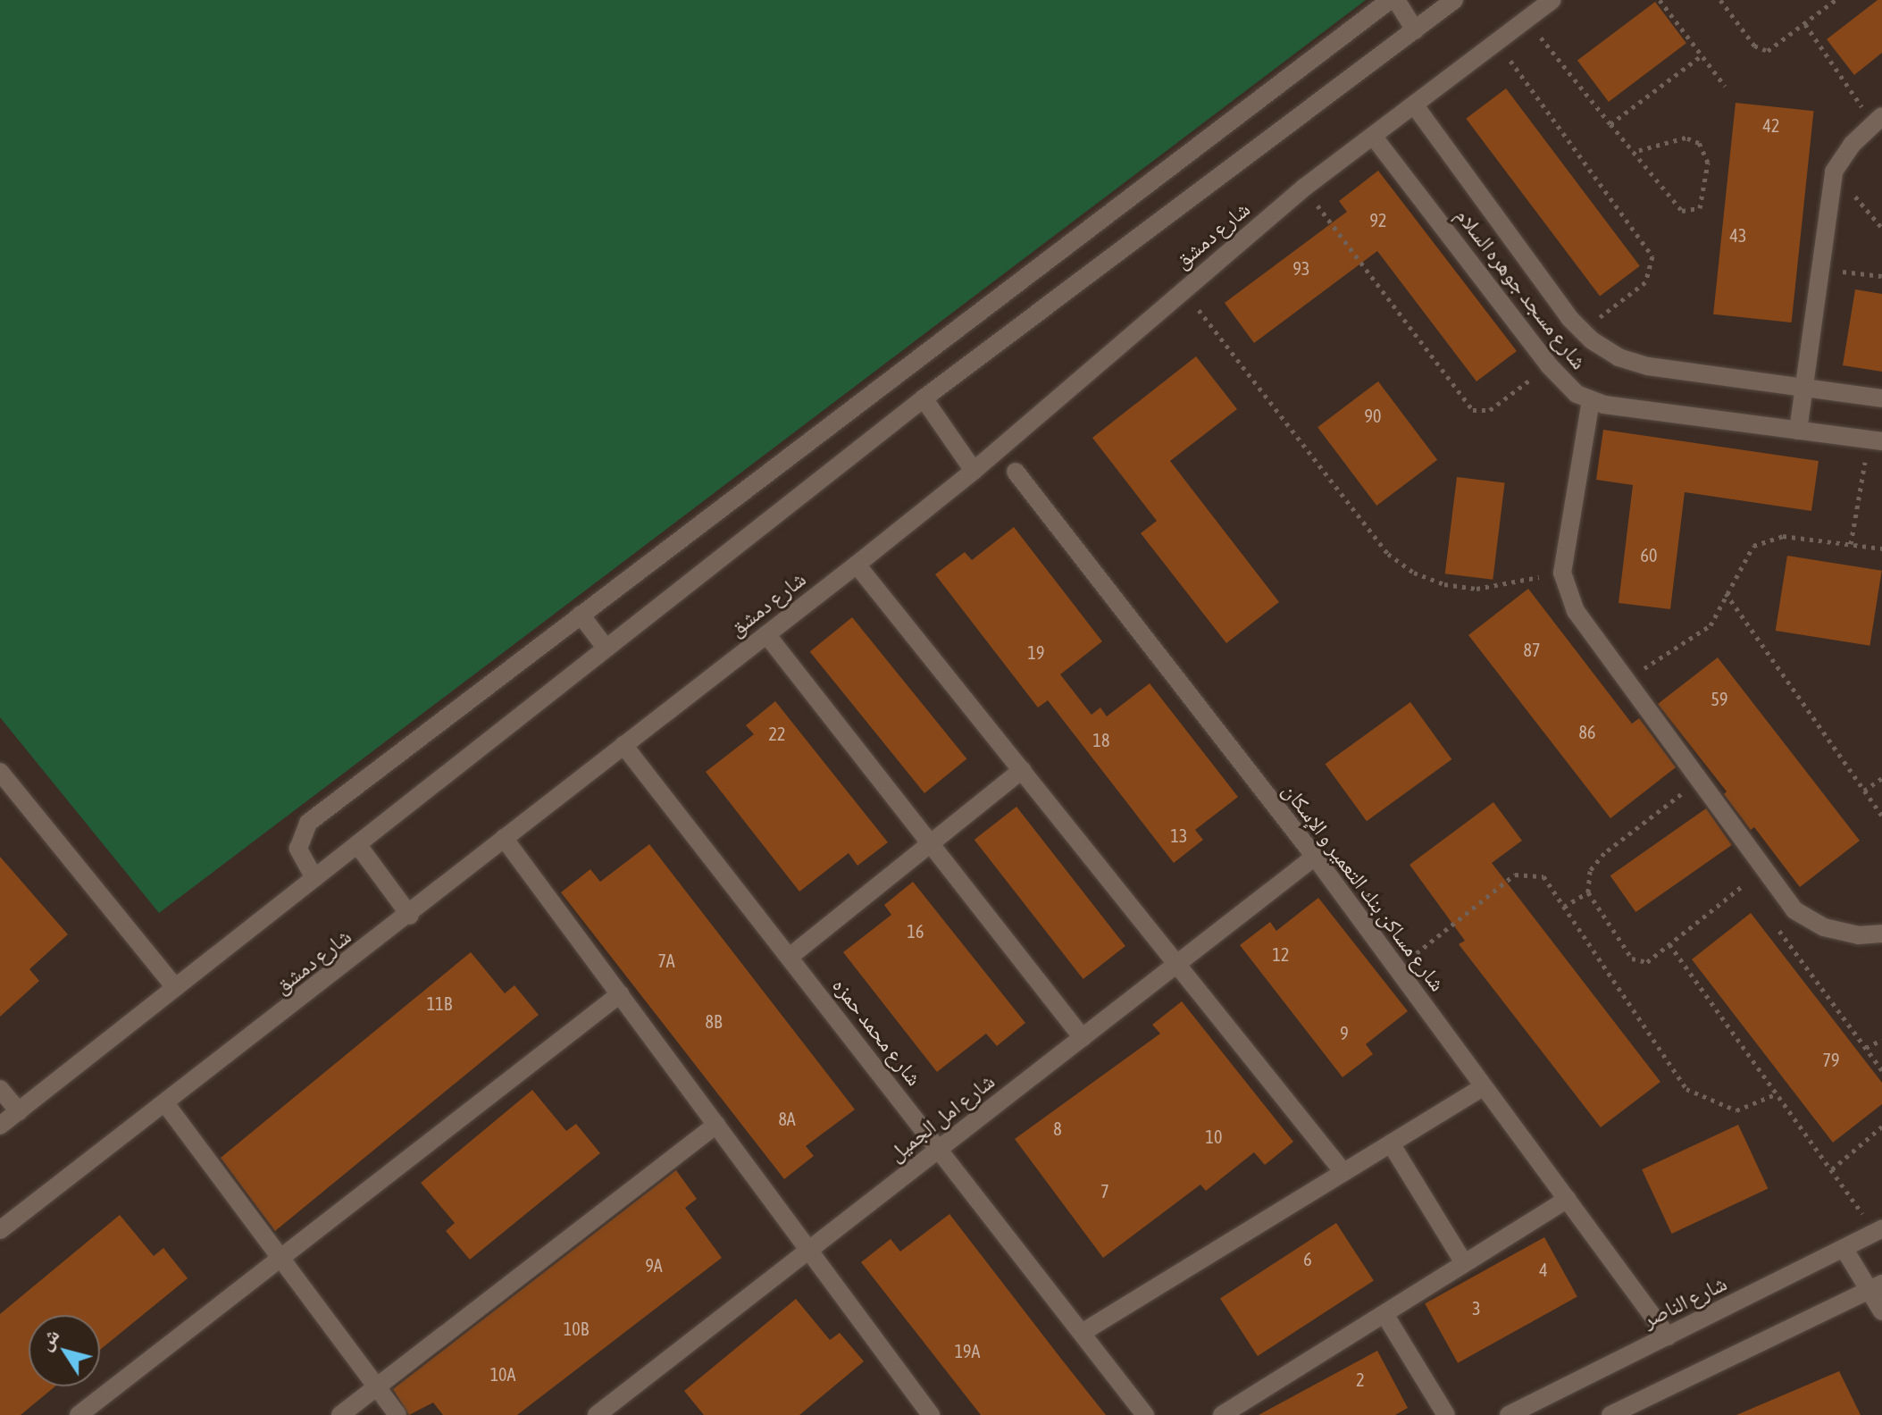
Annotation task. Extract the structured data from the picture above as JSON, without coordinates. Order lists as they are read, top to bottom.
{
  "streets": {
    "street": [
      "شارع دمشق",
      "شارع مسجد جوهره السلام",
      "شارع مساكن بنك التعمير و الإسكان",
      "شارع محمد حمزه",
      "شارع امل الجميل",
      "شارع الناصر"
    ]
  },
  "crossings": [
    ["شارع دمشق", "شارع مسجد جوهره السلام"],
    ["شارع دمشق", "شارع محمد حمزه"],
    ["شارع مساكن بنك التعمير و الإسكان", "شارع امل الجميل"],
    ["شارع مساكن بنك التعمير و الإسكان", "شارع الناصر"],
    ["شارع محمد حمزه", "شارع امل الجميل"]
  ],
  "house_numbers": [
    "42",
    "92",
    "43",
    "93",
    "90",
    "60",
    "87",
    "19",
    "59",
    "86",
    "22",
    "18",
    "13",
    "16",
    "12",
    "7A",
    "11B",
    "8B",
    "9",
    "79",
    "8A",
    "8",
    "10",
    "7",
    "6",
    "9A",
    "4",
    "3",
    "10B",
    "19A",
    "10A",
    "2"
  ],
  "north": "top left"
}
